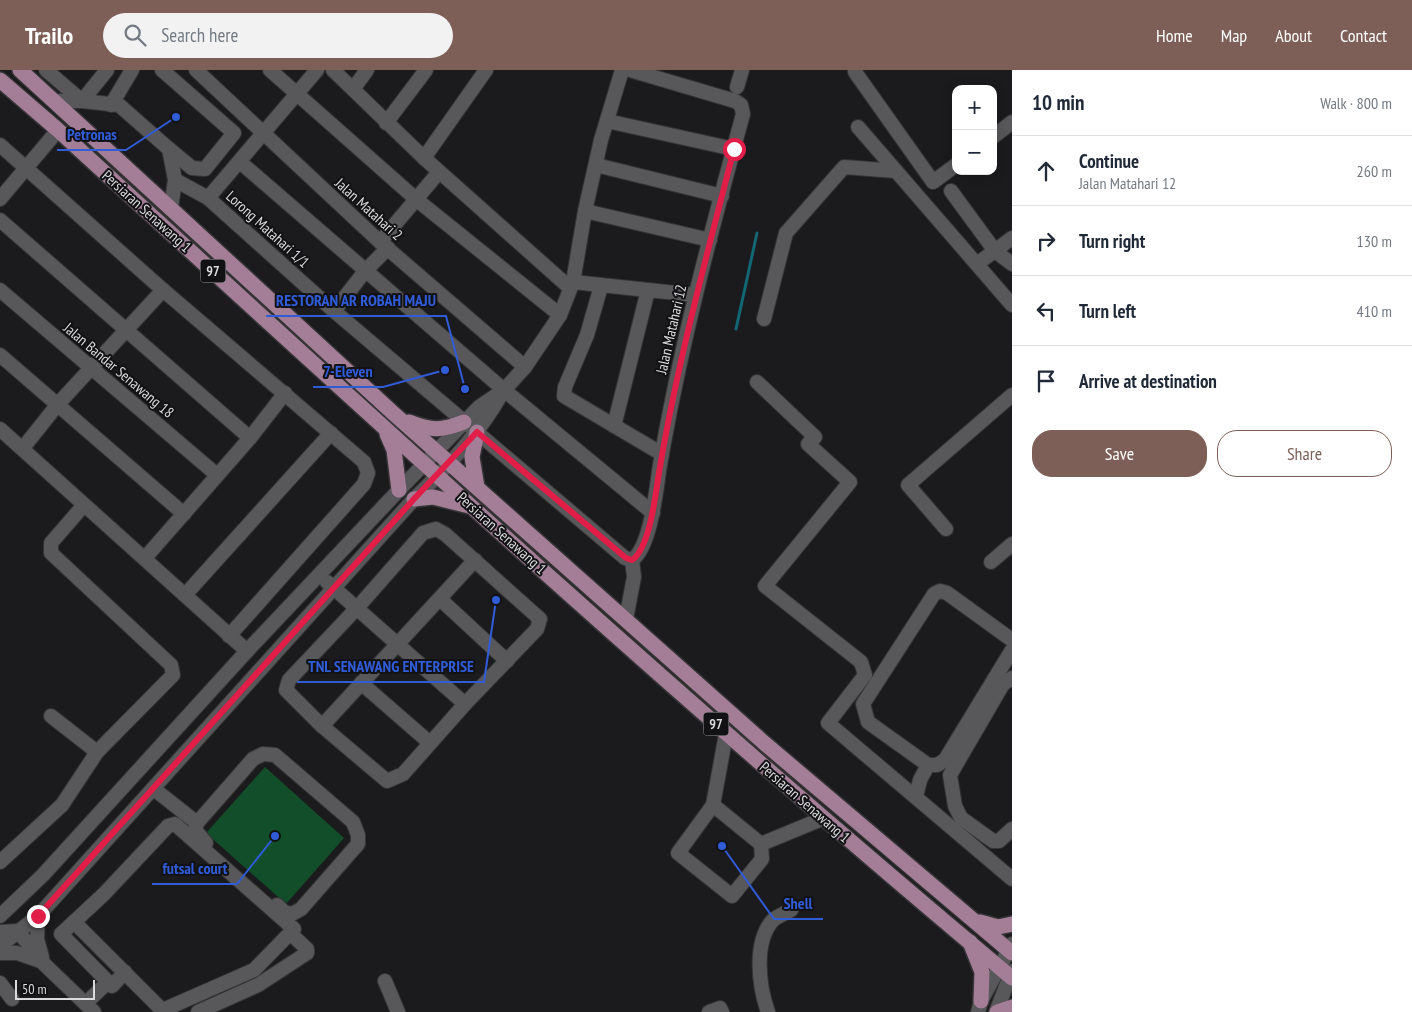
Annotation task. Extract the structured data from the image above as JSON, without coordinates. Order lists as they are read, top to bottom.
{
  "streets": {
    "main road": ["Persiaran Senawang 1", "97"],
    "street": [
      "Jalan Matahari 2",
      "Lorong Matahari 1/1",
      "Jalan Matahari 12",
      "Jalan Bandar Senawang 18"
    ]
  },
  "crossings": [
    ["Lorong Matahari 1/1", "Jalan Matahari 12"]
  ],
  "places": [
    "Petronas",
    "7-Eleven",
    "RESTORAN AR ROBAH MAJU",
    "TNL SENAWANG ENTERPRISE",
    "futsal court",
    "Shell"
  ],
  "scale_bar": "50 m",
  "page": {
    "header": "Trailo",
    "search": "Search here",
    "nav": [
      "Home",
      "Map",
      "About",
      "Contact"
    ],
    "heading": ["10 min", "Walk · 800 m"],
    "map_buttons": ["+", "−"],
    "list": [
      ["Continue", "Jalan Matahari 12", "260 m"],
      ["Turn right", "130 m"],
      ["Turn left", "410 m"],
      "Arrive at destination"
    ],
    "buttons": ["Save", "Share"],
    "scale": "50 m"
  }
}
